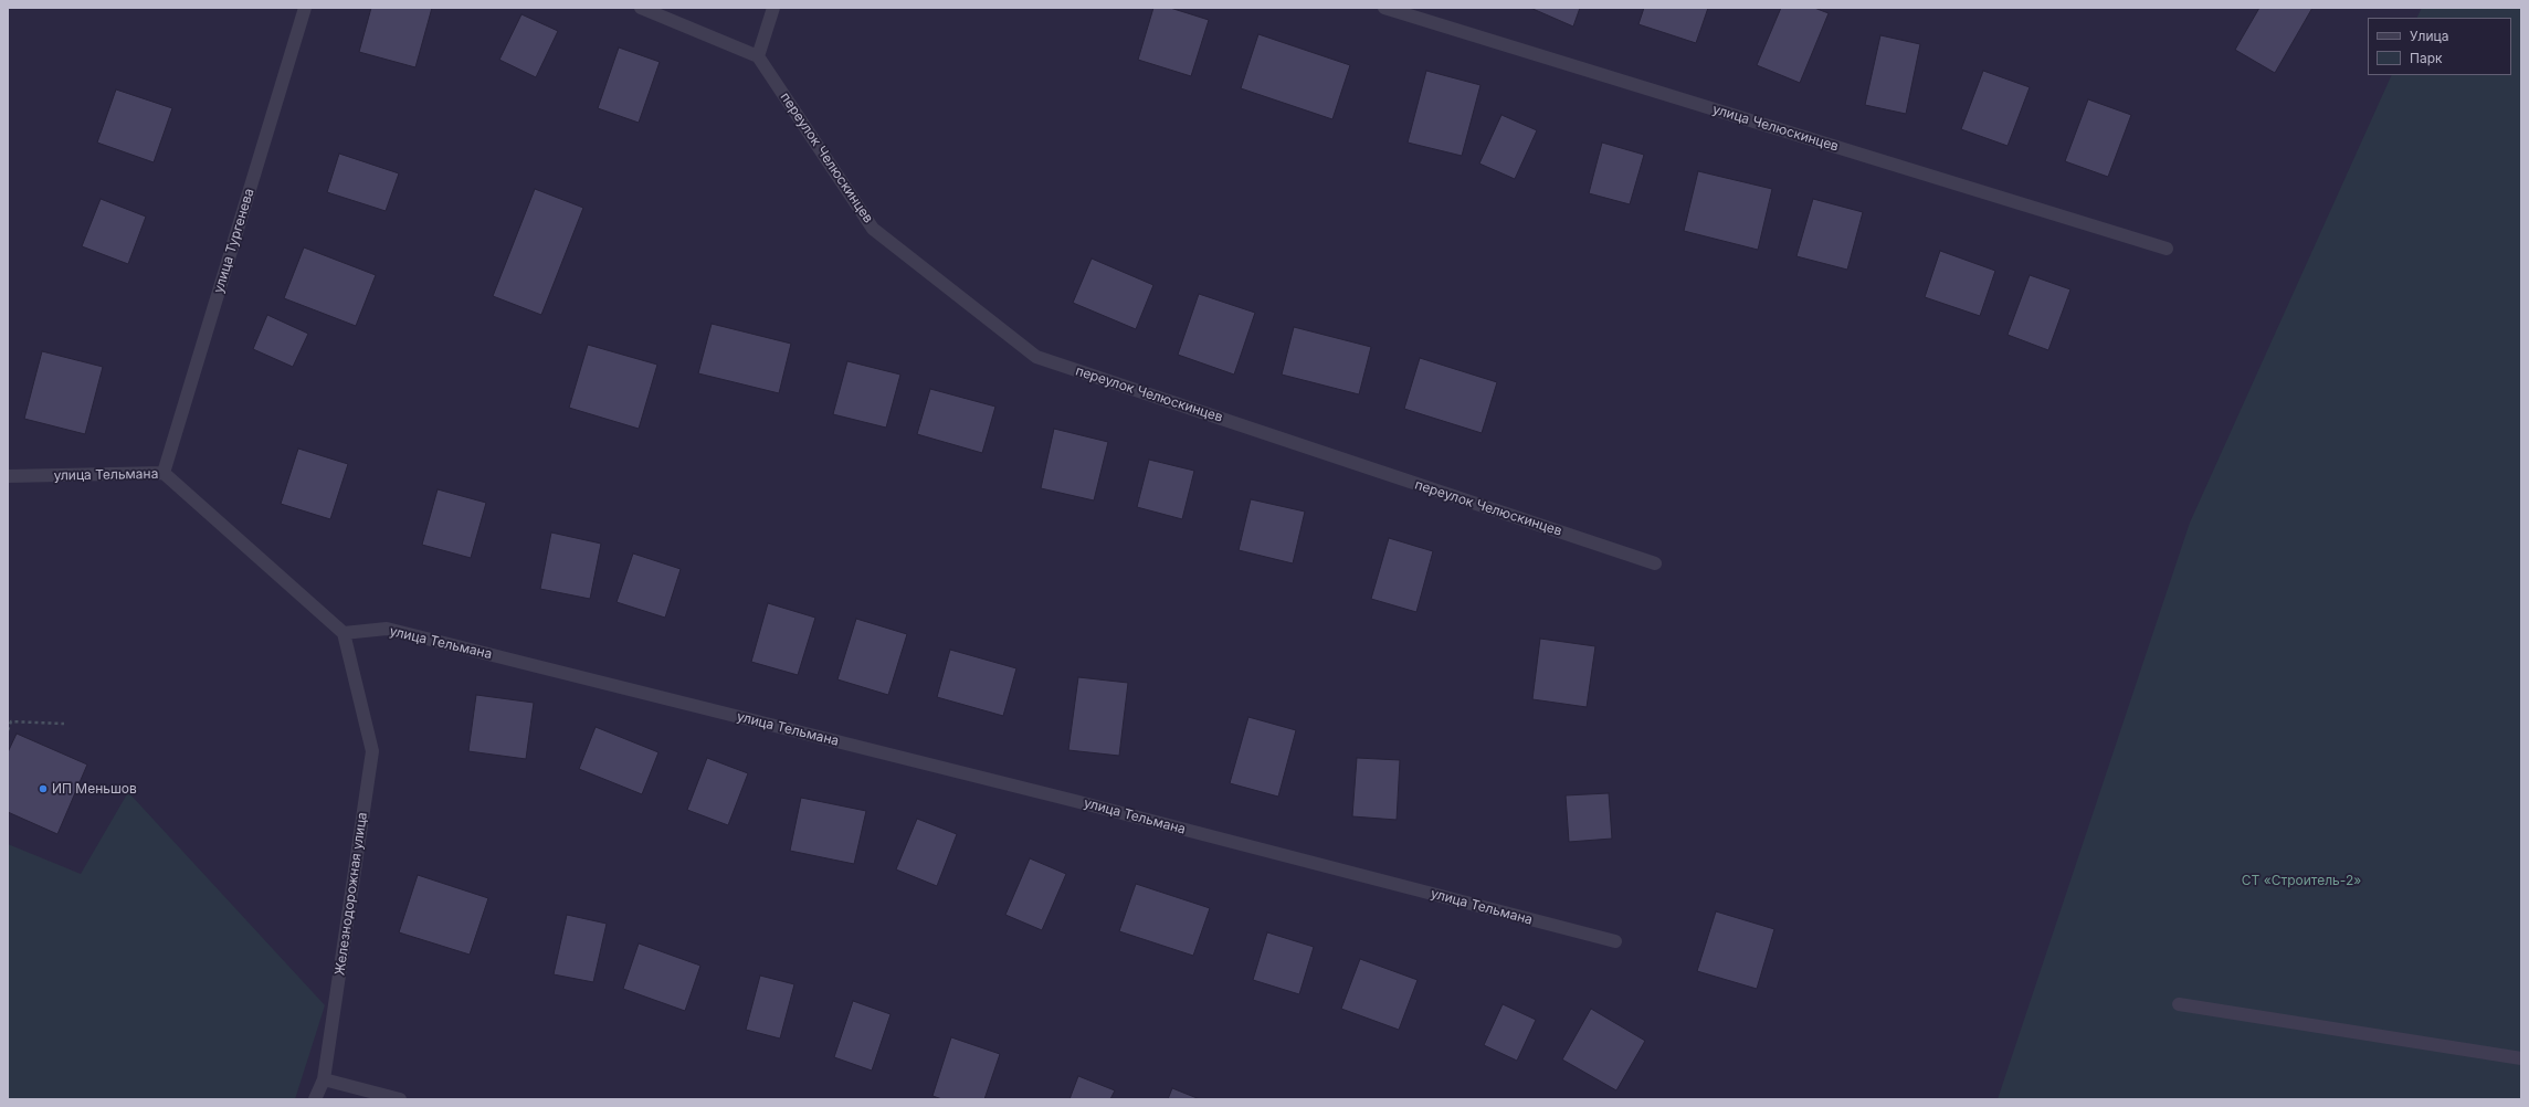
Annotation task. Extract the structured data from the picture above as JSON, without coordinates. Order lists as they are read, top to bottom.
{
  "streets": {
    "street": [
      "улица Челюскинцев",
      "переулок Челюскинцев",
      "улица Тургенева",
      "улица Тельмана",
      "Железнодорожная улица"
    ]
  },
  "crossings": [
    ["улица Тургенева", "улица Тельмана"],
    ["улица Тельмана", "Железнодорожная улица"]
  ],
  "parks": ["СТ «Строитель-2»"],
  "places": ["ИП Меньшов"],
  "legend": ["Улица", "Парк"]
}
